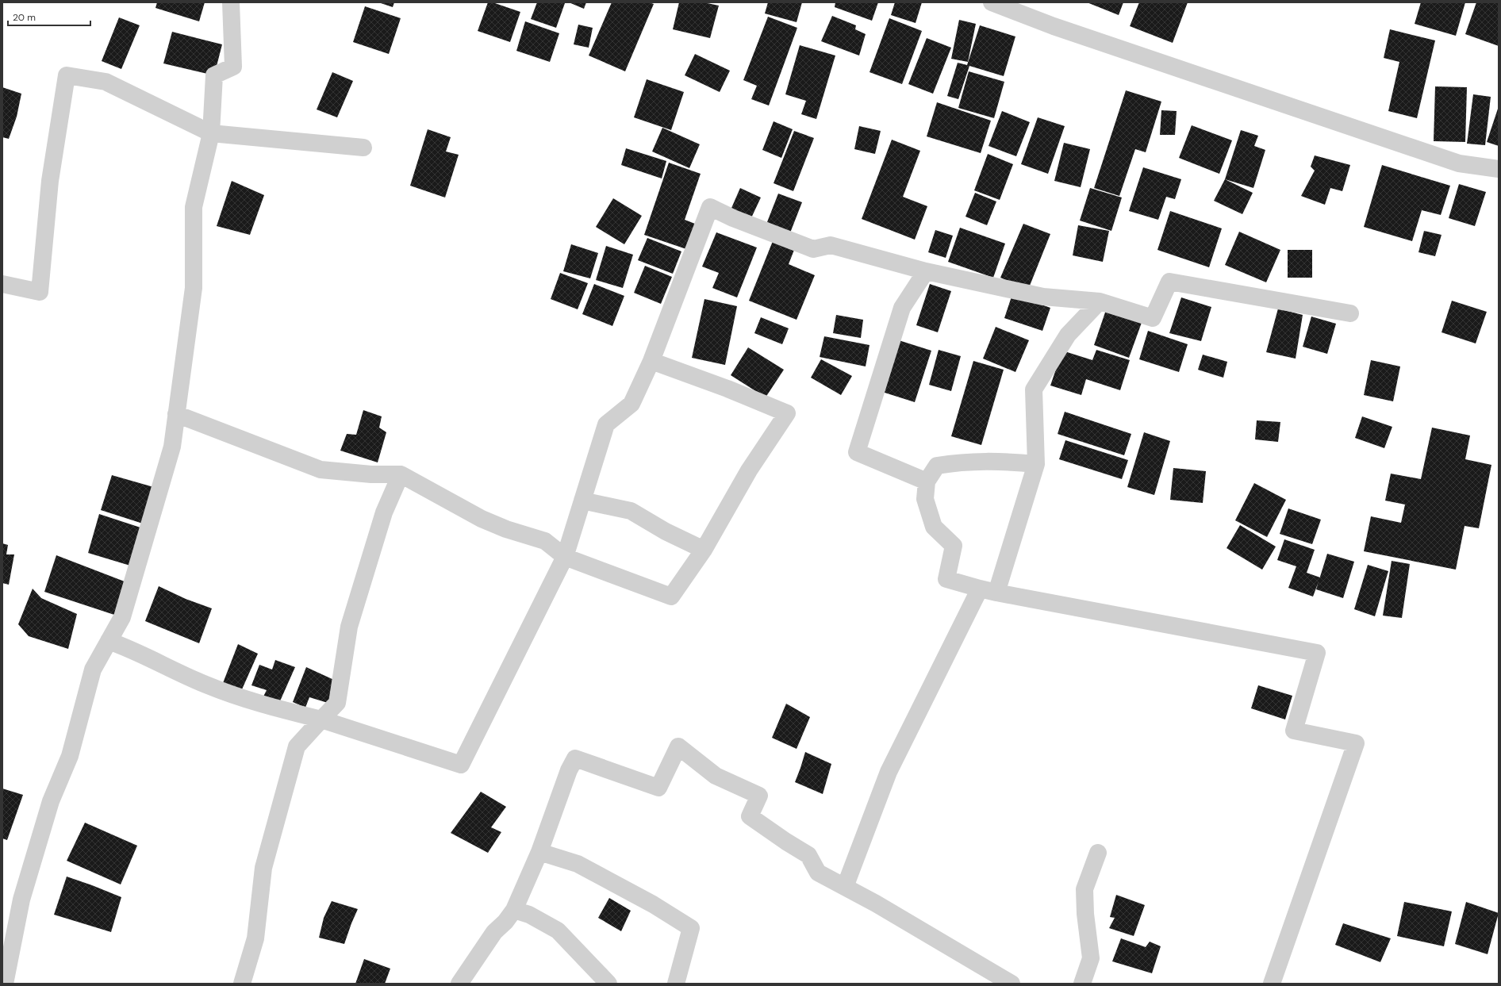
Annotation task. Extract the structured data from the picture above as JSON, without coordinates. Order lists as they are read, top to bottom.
{
  "scale_bar": "20 m"
}
